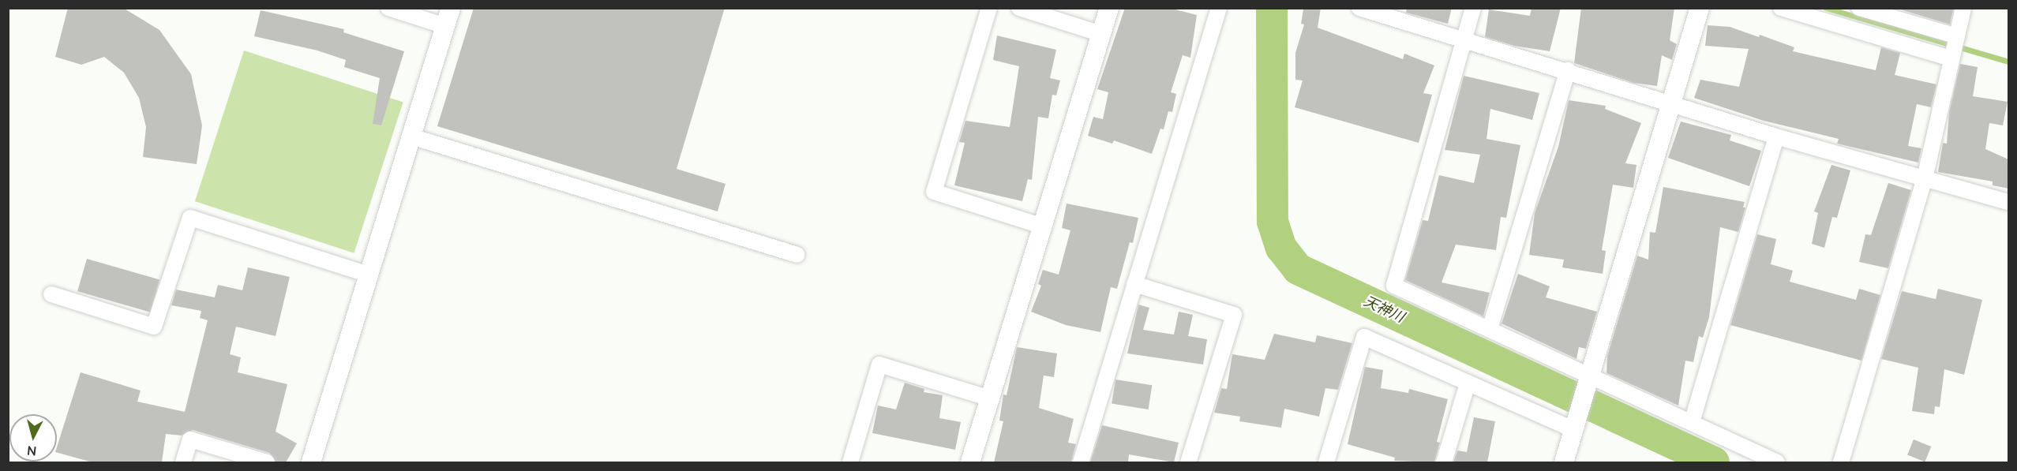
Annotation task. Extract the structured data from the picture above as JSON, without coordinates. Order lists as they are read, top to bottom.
{
  "water": ["天神川"],
  "north": "bottom"
}
